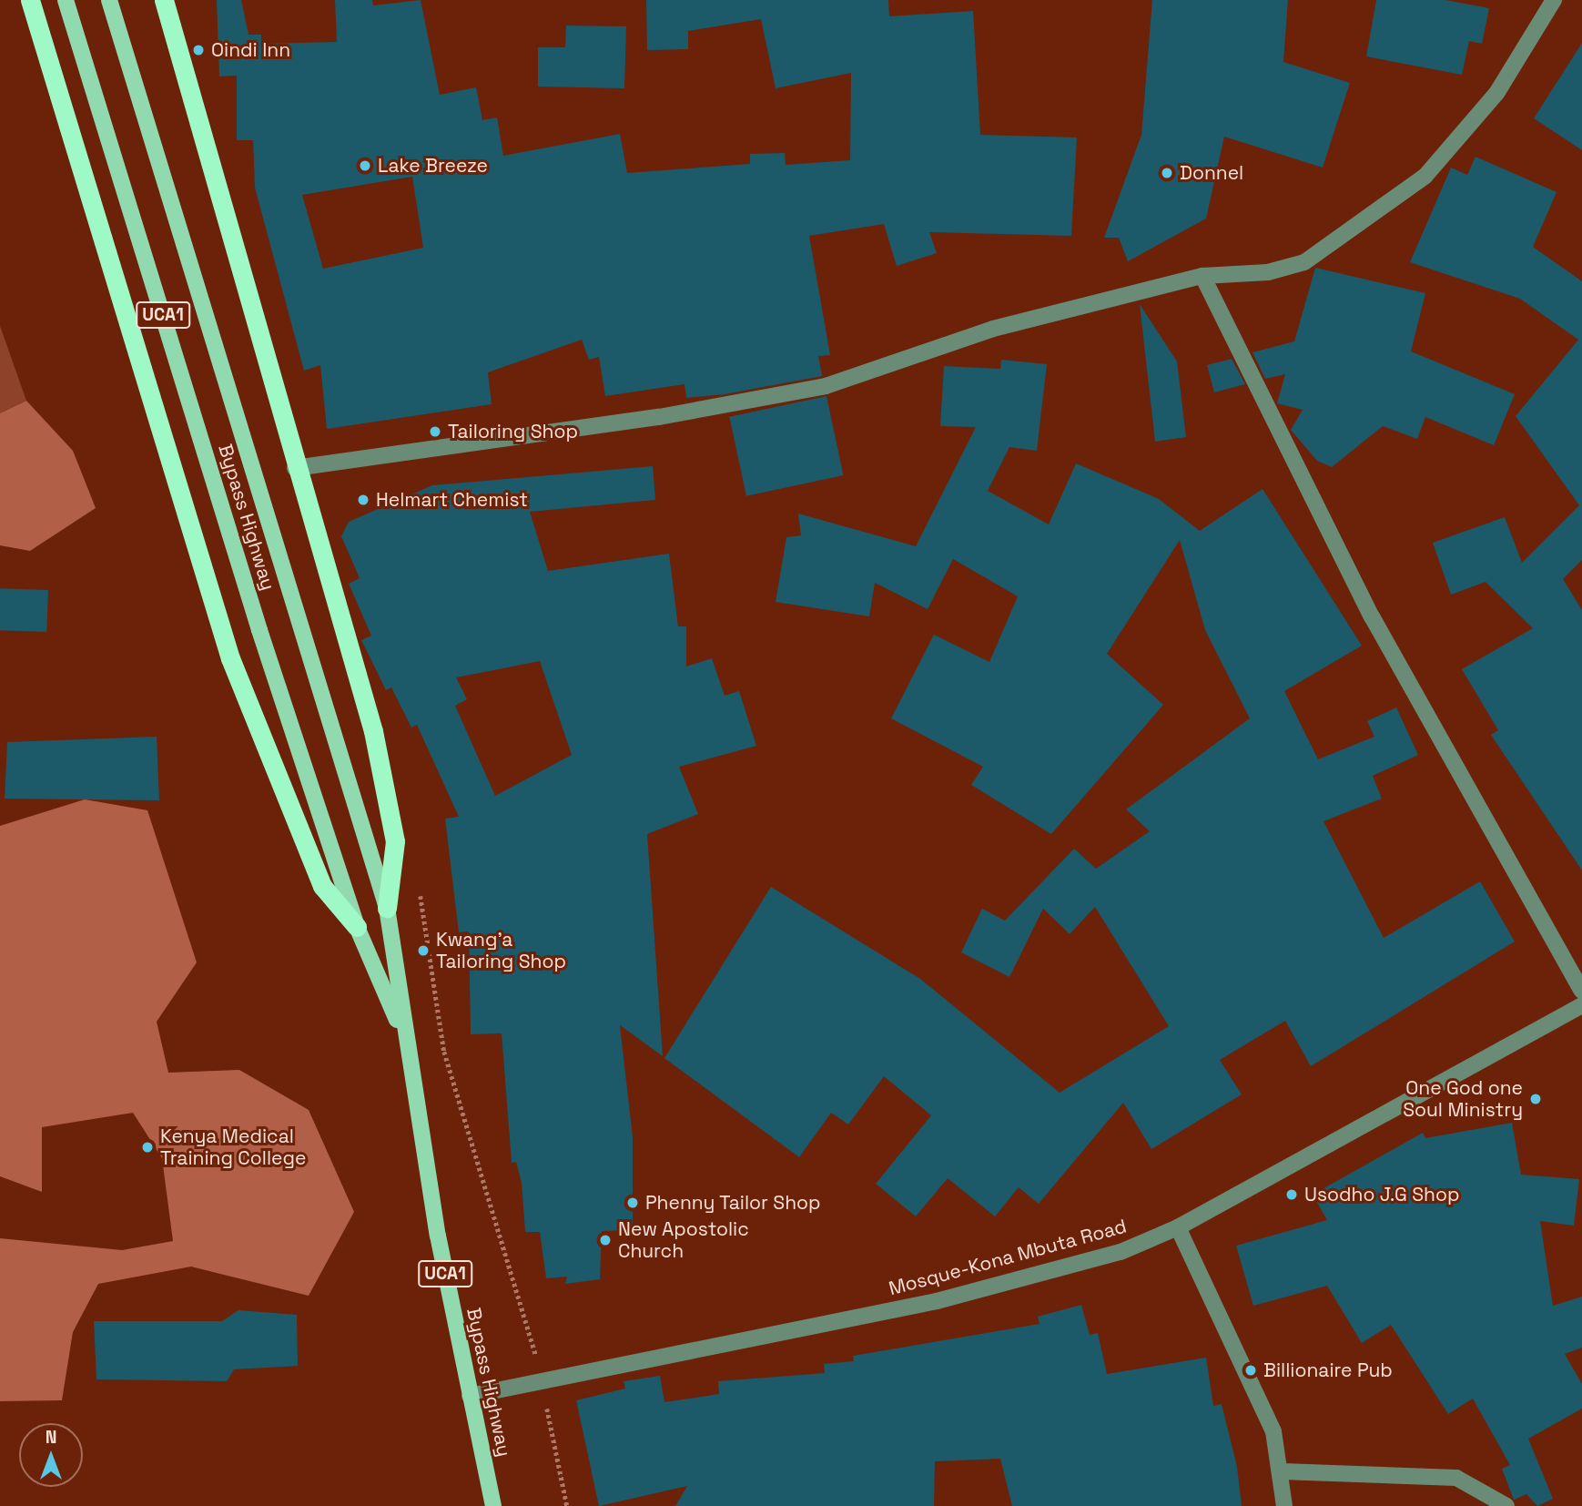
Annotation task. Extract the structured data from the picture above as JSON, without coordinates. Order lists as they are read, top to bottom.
{
  "streets": {
    "main road": ["UCA1", "Bypass Highway"],
    "street": ["Mosque-Kona Mbuta Road"]
  },
  "crossings": [
    ["Bypass Highway", "Mosque-Kona Mbuta Road"]
  ],
  "places": [
    "Oindi Inn",
    "Lake Breeze",
    "Donnel",
    "Tailoring Shop",
    "Helmart Chemist",
    "Kwang'a Tailoring Shop",
    "One God one Soul Ministry",
    "Kenya Medical Training College",
    "Usodho J.G Shop",
    "Phenny Tailor Shop",
    "New Apostolic Church",
    "Billionaire Pub"
  ],
  "north": "top"
}
